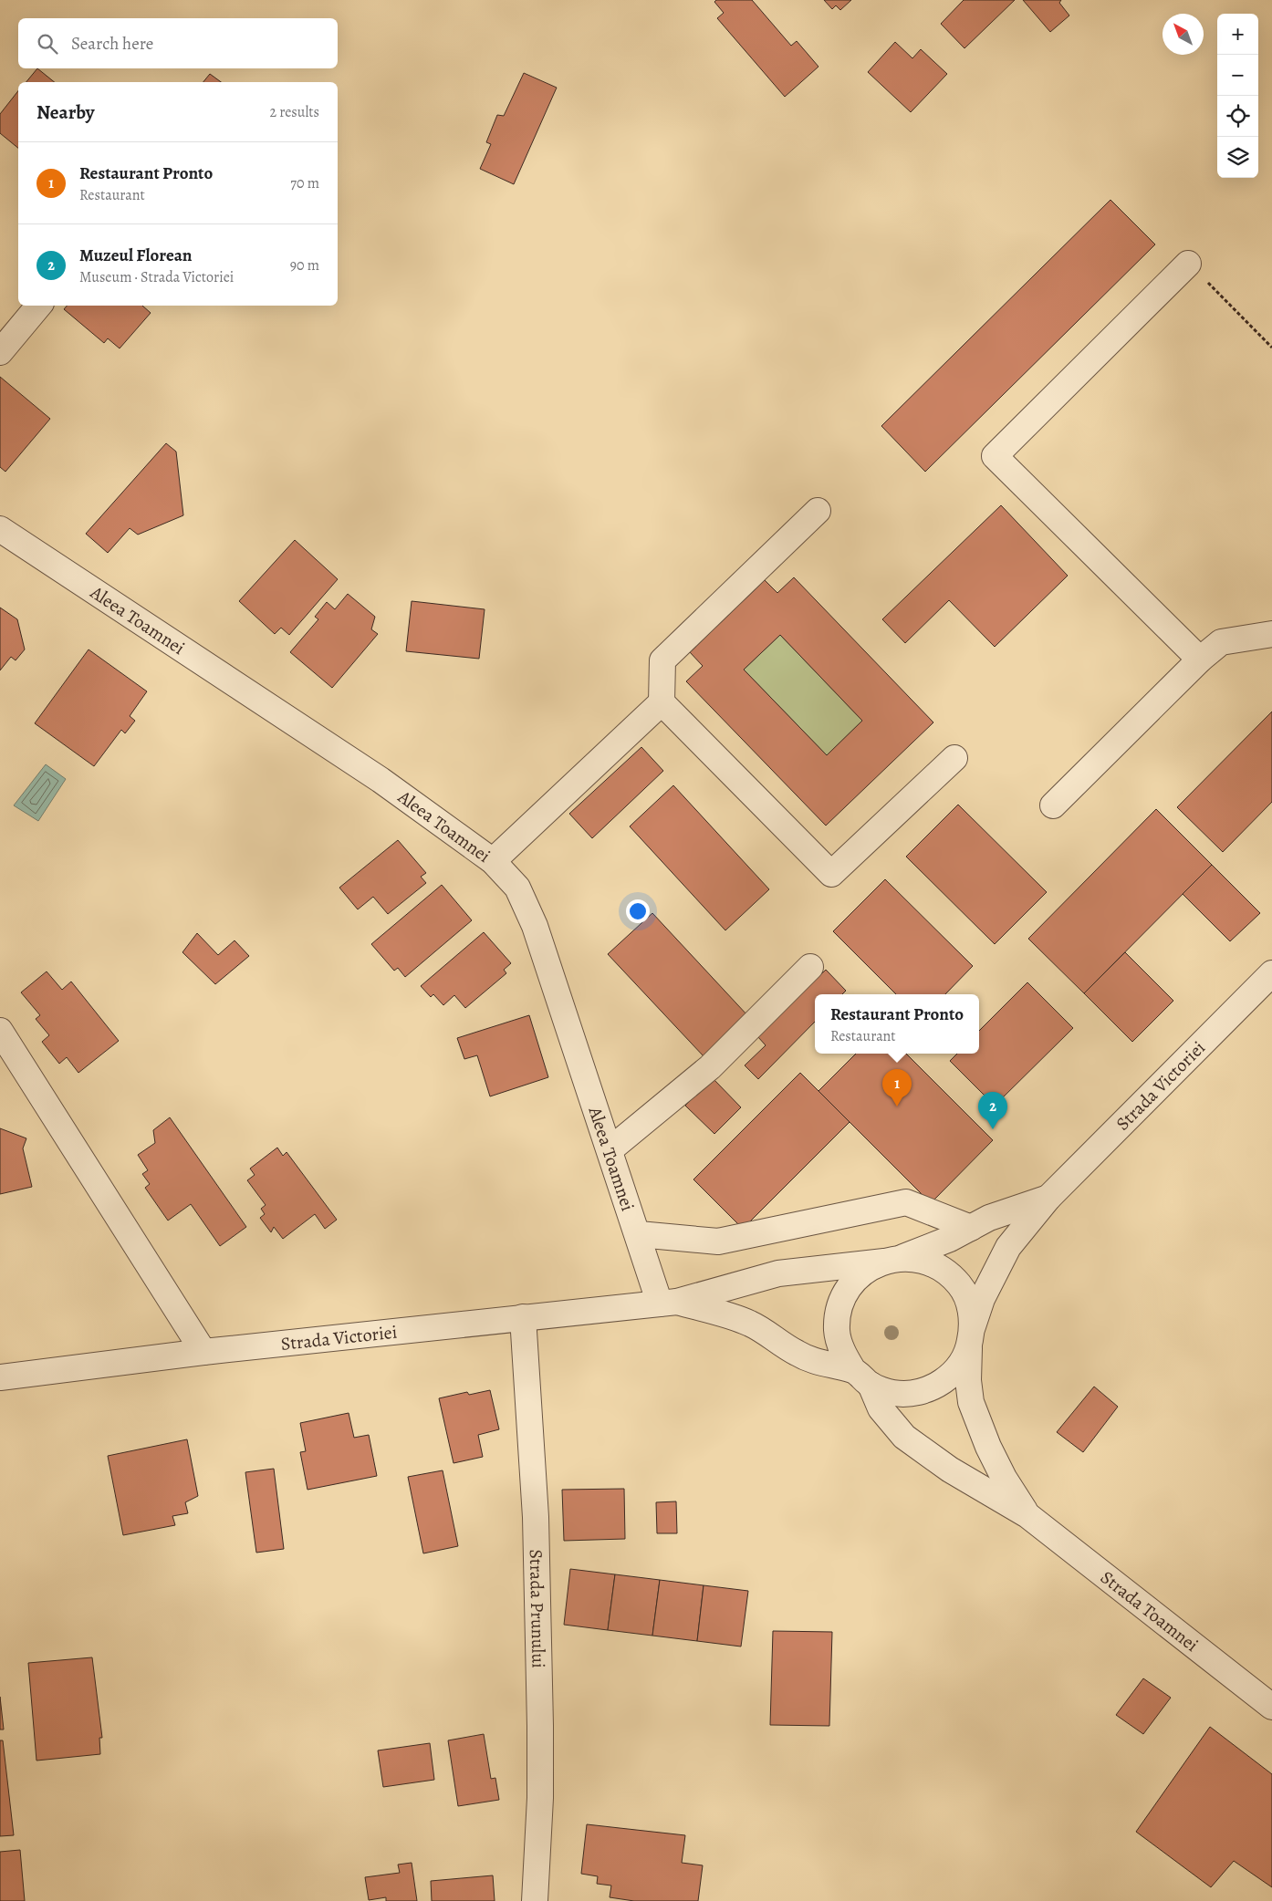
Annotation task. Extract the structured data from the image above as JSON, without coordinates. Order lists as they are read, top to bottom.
{
  "streets": {
    "street": [
      "Aleea Toamnei",
      "Strada Victoriei",
      "Strada Prunului",
      "Strada Toamnei"
    ]
  },
  "crossings": [
    ["Aleea Toamnei", "Strada Victoriei"],
    ["Strada Victoriei", "Strada Prunului"]
  ],
  "north": "top left",
  "page": {
    "map_buttons": ["+", "−"],
    "search": "Search here",
    "heading": ["Nearby", "2 results"],
    "list": [
      {
        "mark": "1",
        "name": "Restaurant Pronto",
        "note": "Restaurant",
        "value": "70 m"
      },
      {
        "mark": "2",
        "name": "Muzeul Florean",
        "note": "Museum · Strada Victoriei",
        "value": "90 m"
      }
    ],
    "popup": ["Restaurant Pronto", "Restaurant"],
    "pins": ["1", "2"]
  }
}
